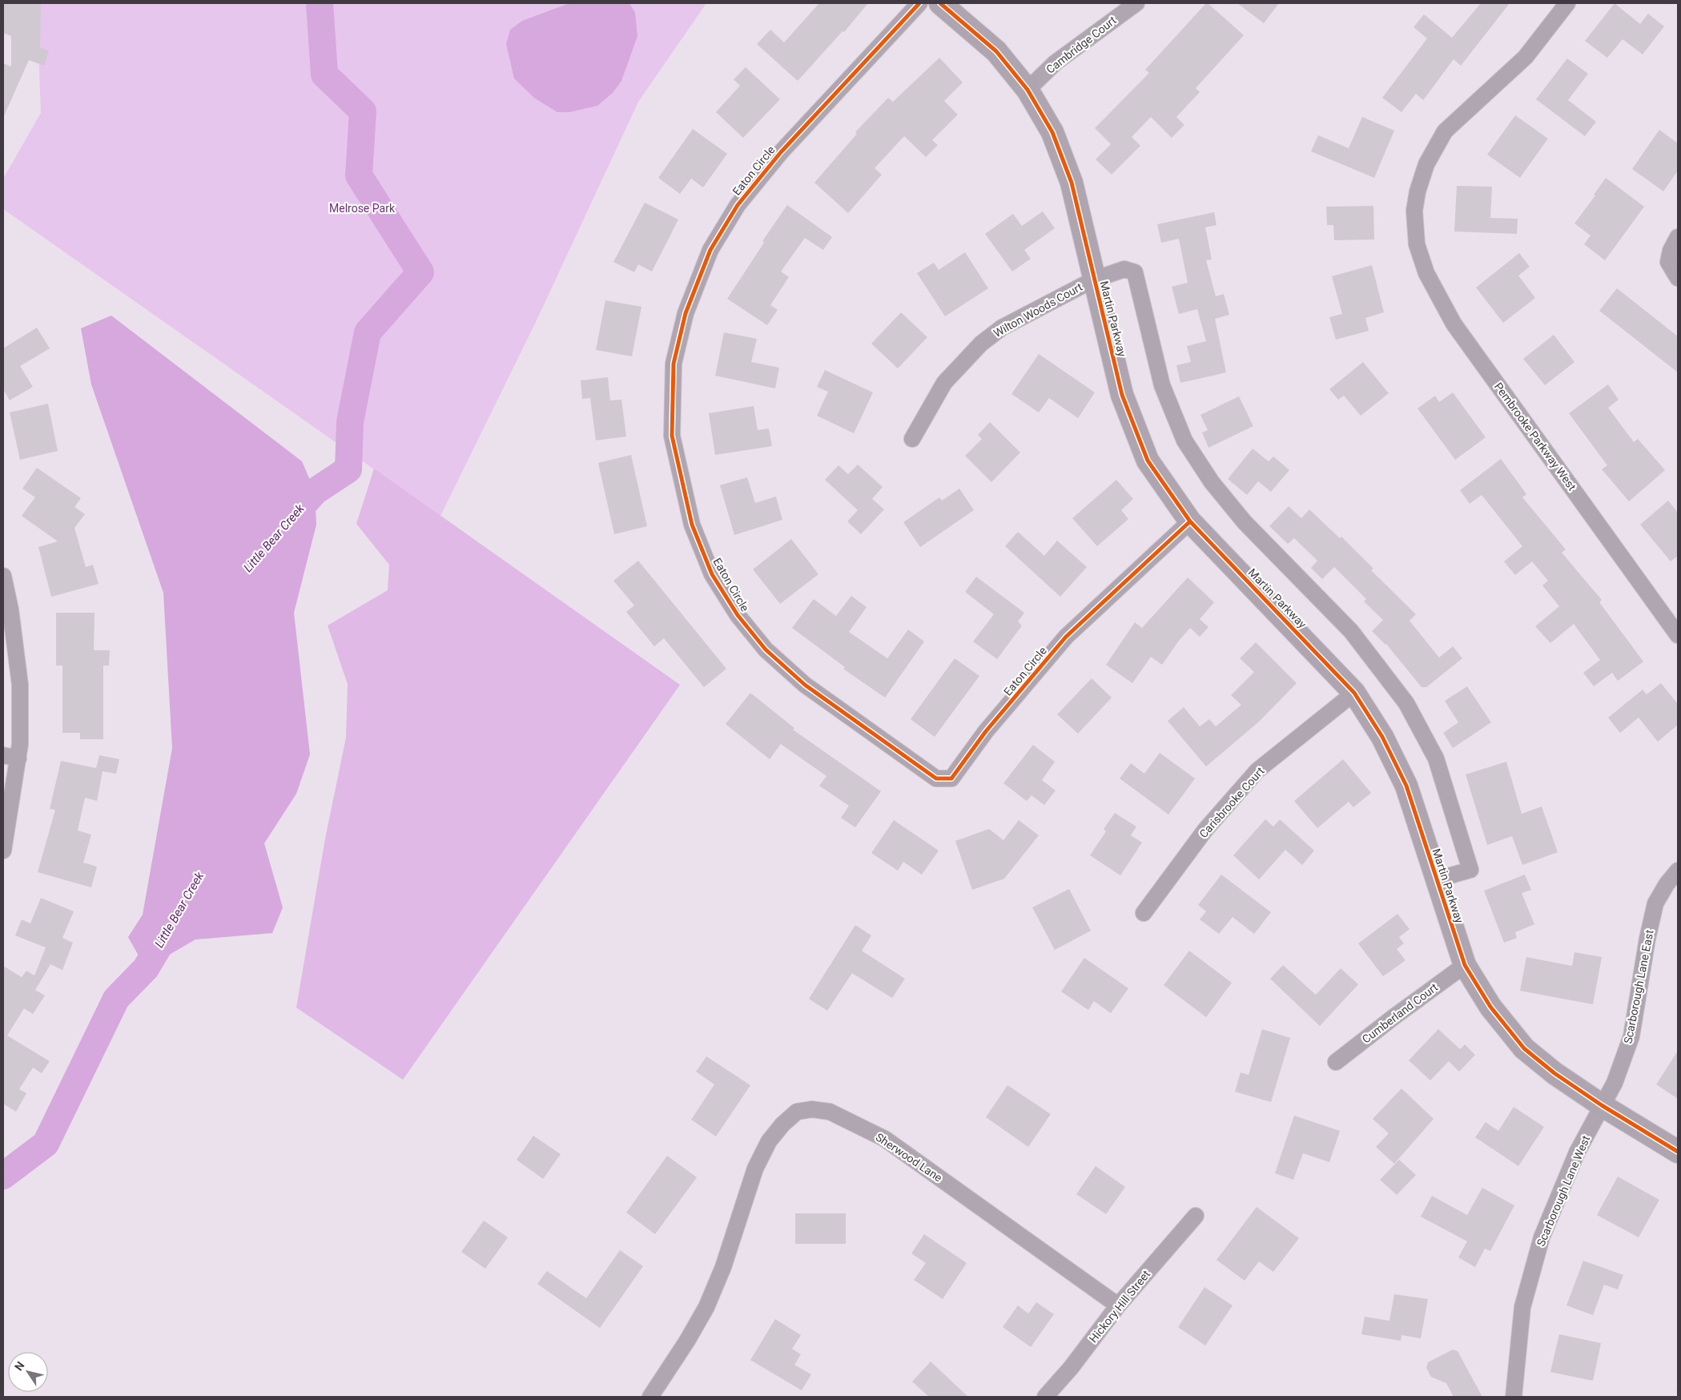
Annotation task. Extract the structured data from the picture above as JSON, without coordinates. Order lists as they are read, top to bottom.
{
  "streets": {
    "street": [
      "Cambridge Court",
      "Eaton Circle",
      "Wilton Woods Court",
      "Martin Parkway",
      "Pembrooke Parkway West",
      "Carisbrooke Court",
      "Scarborough Lane East",
      "Cumberland Court",
      "Sherwood Lane",
      "Scarborough Lane West",
      "Hickory Hill Street"
    ]
  },
  "crossings": [
    ["Cambridge Court", "Martin Parkway"],
    ["Eaton Circle", "Martin Parkway"],
    ["Wilton Woods Court", "Martin Parkway"],
    ["Martin Parkway", "Carisbrooke Court"],
    ["Martin Parkway", "Scarborough Lane East"],
    ["Martin Parkway", "Cumberland Court"],
    ["Martin Parkway", "Scarborough Lane West"],
    ["Scarborough Lane East", "Scarborough Lane West"],
    ["Sherwood Lane", "Hickory Hill Street"]
  ],
  "water": ["Little Bear Creek"],
  "parks": ["Melrose Park"],
  "north": "top left"
}
